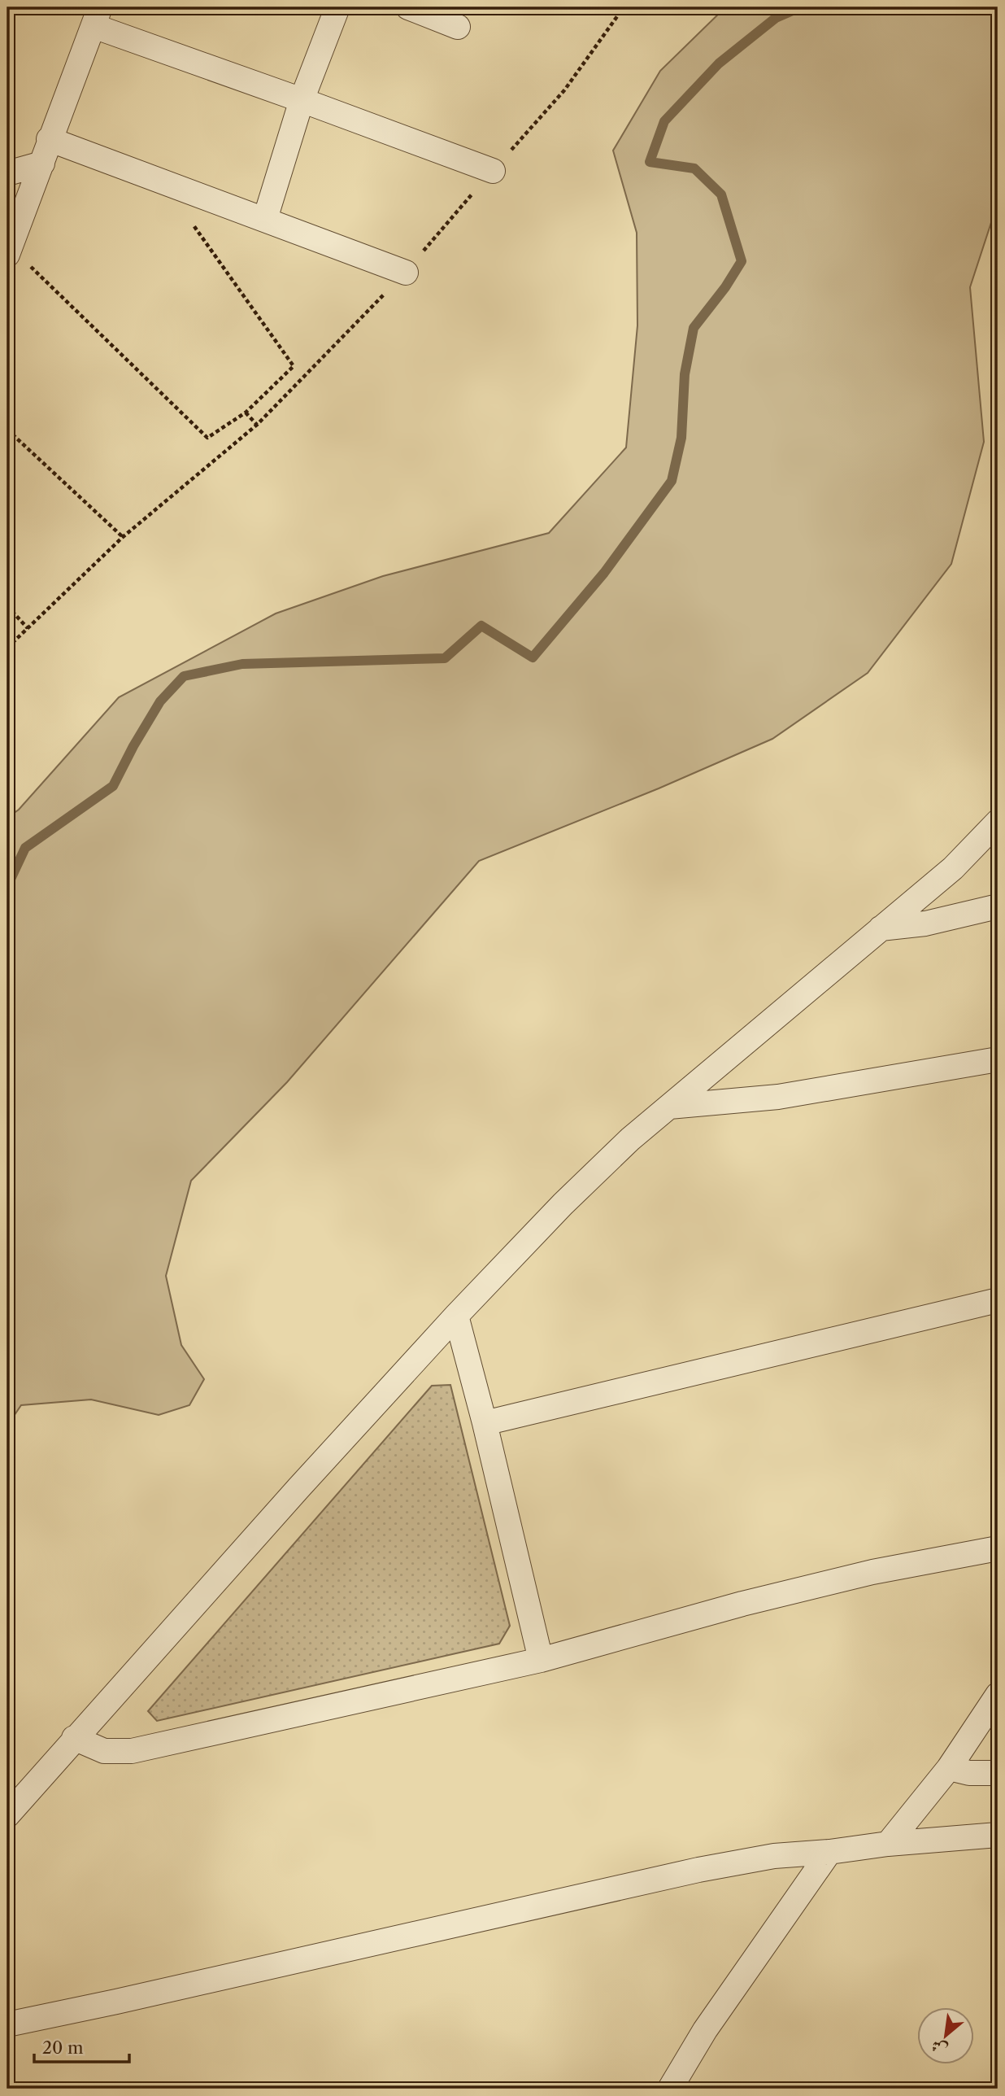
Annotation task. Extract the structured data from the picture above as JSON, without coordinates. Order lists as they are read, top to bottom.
{
  "scale_bar": "20 m",
  "north": "bottom left"
}
